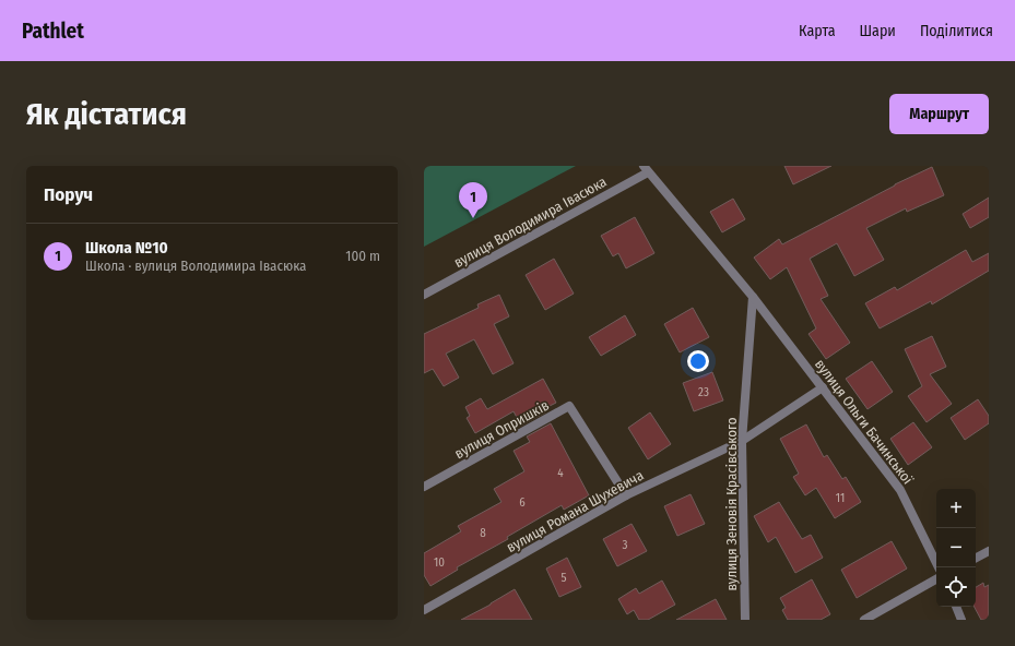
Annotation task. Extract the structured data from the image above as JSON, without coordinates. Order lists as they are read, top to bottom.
{
  "streets": {
    "street": [
      "вулиця Володимира Івасюка",
      "вулиця Ольги Бачинської",
      "вулиця Опришків",
      "вулиця Зеновія Красівського",
      "вулиця Романа Шухевича"
    ]
  },
  "crossings": [
    ["вулиця Ольги Бачинської", "вулиця Зеновія Красівського"],
    ["вулиця Ольги Бачинської", "вулиця Романа Шухевича"],
    ["вулиця Опришків", "вулиця Романа Шухевича"],
    ["вулиця Зеновія Красівського", "вулиця Романа Шухевича"]
  ],
  "house_numbers": [
    "23",
    "4",
    "11",
    "6",
    "8",
    "3",
    "10",
    "5"
  ],
  "page": {
    "header": "Pathlet",
    "nav": ["Карта", "Шари", "Поділитися"],
    "buttons": "Маршрут",
    "title": "Як дістатися",
    "heading": "Поруч",
    "pins": "1",
    "list": [
      {
        "mark": "1",
        "name": "Школа №10",
        "note": "Школа · вулиця Володимира Івасюка",
        "value": "100 m"
      }
    ],
    "map_buttons": ["+", "−"]
  }
}
